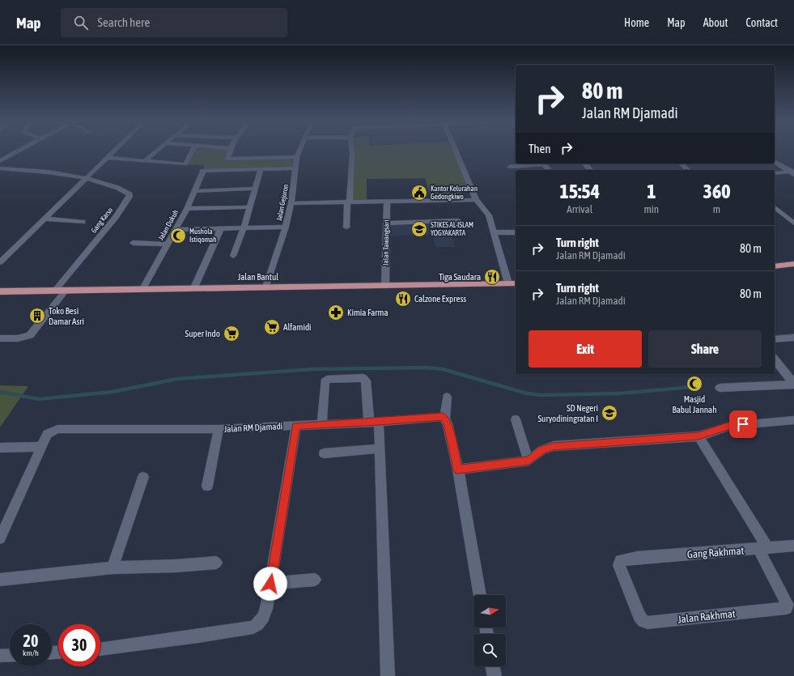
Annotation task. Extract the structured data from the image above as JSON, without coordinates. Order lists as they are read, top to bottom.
{
  "streets": {
    "main road": ["Jalan Bantul"],
    "street": [
      "Jalan Gejuron",
      "Gang Karso",
      "Jalan Dukuh",
      "Jalan Tawangsari",
      "Jalan RM Djamadi",
      "Gang Rakhmat",
      "Jalan Rakhmat"
    ]
  },
  "crossings": [
    ["Jalan Gejuron", "Jalan Bantul"],
    ["Gang Karso", "Jalan Bantul"],
    ["Jalan Dukuh", "Jalan Bantul"],
    ["Jalan Tawangsari", "Jalan Bantul"],
    ["Gang Rakhmat", "Jalan Rakhmat"]
  ],
  "places": {
    "public building": ["Kantor Kelurahan Gedongkiwo"],
    "school or university": ["STIKES AL-ISLAM YOGYAKARTA", "SD Negeri Suryodiningratan I"],
    "mosque": ["Mushola Istiqomah", "Masjid Babul Jannah"],
    "restaurant": ["Tiga Saudara", "Calzone Express"],
    "pharmacy": ["Kimia Farma"],
    "building": ["Toko Besi Damar Asri"],
    "supermarket": ["Alfamidi", "Super Indo"]
  },
  "north": "right",
  "page": {
    "header": "Map",
    "search": "Search here",
    "nav": [
      "Home",
      "Map",
      "About",
      "Contact"
    ],
    "turn": ["80 m", "Jalan RM Djamadi"],
    "then": "Then",
    "eta": [
      "15:54",
      "Arrival",
      "1",
      "min",
      "360",
      "m"
    ],
    "list": [
      {
        "name": "Turn right",
        "note": "Jalan RM Djamadi",
        "value": "80 m"
      },
      {
        "name": "Turn right",
        "note": "Jalan RM Djamadi",
        "value": "80 m"
      }
    ],
    "buttons": ["Exit", "Share"],
    "speed": "20 km/h",
    "limit": "30"
  }
}
